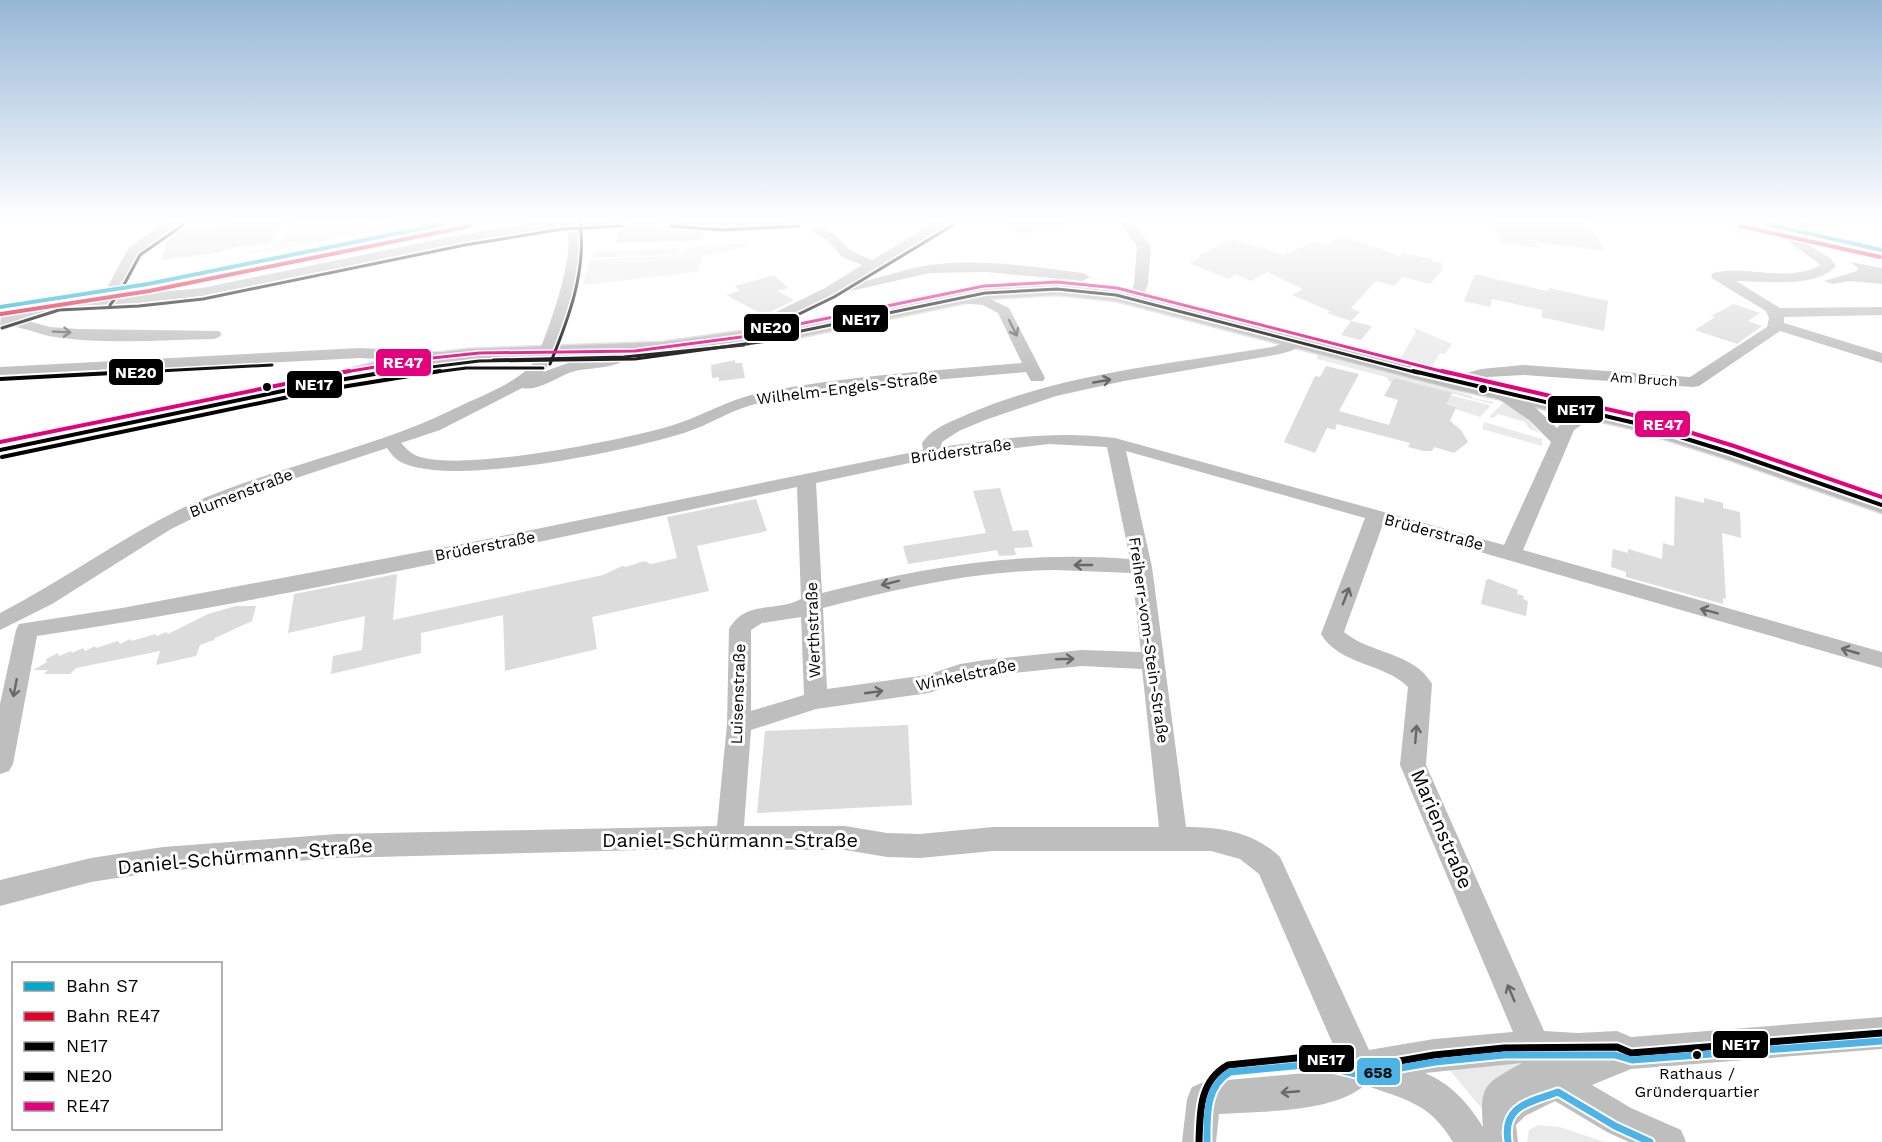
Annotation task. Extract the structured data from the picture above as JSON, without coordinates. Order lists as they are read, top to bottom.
{
  "streets": {
    "street": [
      "Am Bruch",
      "Wilhelm-Engels-Straße",
      "Brüderstraße",
      "Blumenstraße",
      "Werthstraße",
      "Freiherr-vom-Stein-Straße",
      "Winkelstraße",
      "Luisenstraße",
      "Marienstraße",
      "Daniel-Schürmann-Straße"
    ]
  },
  "crossings": [
    ["Wilhelm-Engels-Straße", "Blumenstraße"],
    ["Brüderstraße", "Blumenstraße"],
    ["Brüderstraße", "Werthstraße"],
    ["Brüderstraße", "Freiherr-vom-Stein-Straße"],
    ["Brüderstraße", "Marienstraße"],
    ["Werthstraße", "Winkelstraße"],
    ["Werthstraße", "Luisenstraße"],
    ["Freiherr-vom-Stein-Straße", "Winkelstraße"],
    ["Freiherr-vom-Stein-Straße", "Daniel-Schürmann-Straße"],
    ["Luisenstraße", "Daniel-Schürmann-Straße"]
  ],
  "one_way": ["Marienstraße"],
  "places": ["Rathaus / Gründerquartier"],
  "lines": [
    "rail line S7",
    "rail line RE47",
    "transit line NE20",
    "transit line RE47",
    "transit line NE17",
    "transit line 658"
  ],
  "legend": [
    "Bahn S7",
    "Bahn RE47",
    "NE17",
    "NE20",
    "RE47"
  ]
}
